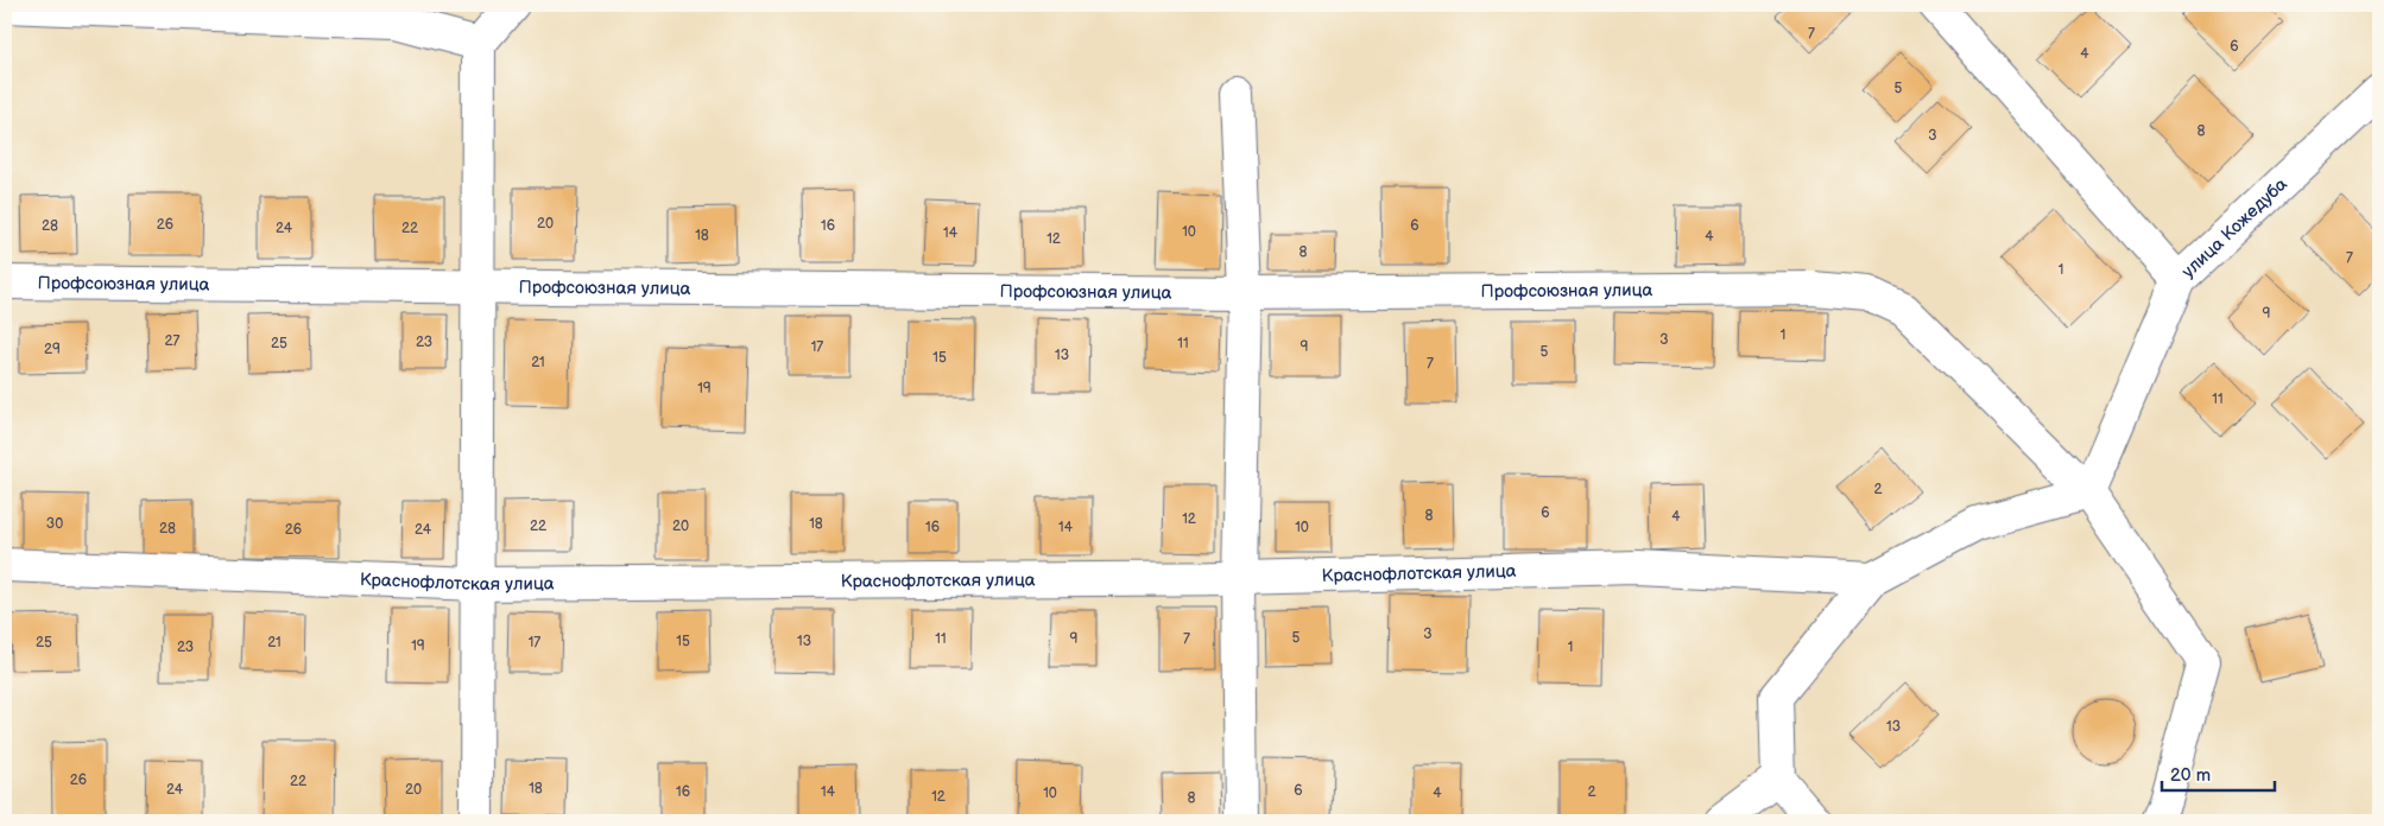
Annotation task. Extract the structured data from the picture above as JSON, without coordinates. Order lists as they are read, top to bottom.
{
  "streets": {
    "street": ["улица Кожедуба", "Профсоюзная улица", "Краснофлотская улица"]
  },
  "crossings": [
    ["улица Кожедуба", "Профсоюзная улица"]
  ],
  "house_numbers": [
    "7",
    "6",
    "4",
    "5",
    "8",
    "3",
    "20",
    "26",
    "28",
    "16",
    "6",
    "24",
    "22",
    "10",
    "14",
    "18",
    "4",
    "12",
    "8",
    "7",
    "1",
    "9",
    "1",
    "3",
    "27",
    "23",
    "25",
    "11",
    "17",
    "9",
    "29",
    "5",
    "13",
    "15",
    "21",
    "7",
    "19",
    "11",
    "2",
    "6",
    "8",
    "4",
    "12",
    "30",
    "18",
    "22",
    "20",
    "16",
    "14",
    "10",
    "28",
    "26",
    "24",
    "3",
    "5",
    "11",
    "9",
    "7",
    "15",
    "13",
    "25",
    "21",
    "17",
    "19",
    "23",
    "1",
    "13",
    "26",
    "22",
    "18",
    "24",
    "20",
    "6",
    "16",
    "14",
    "2",
    "10",
    "4",
    "12",
    "8"
  ],
  "scale_bar": "20 m"
}
